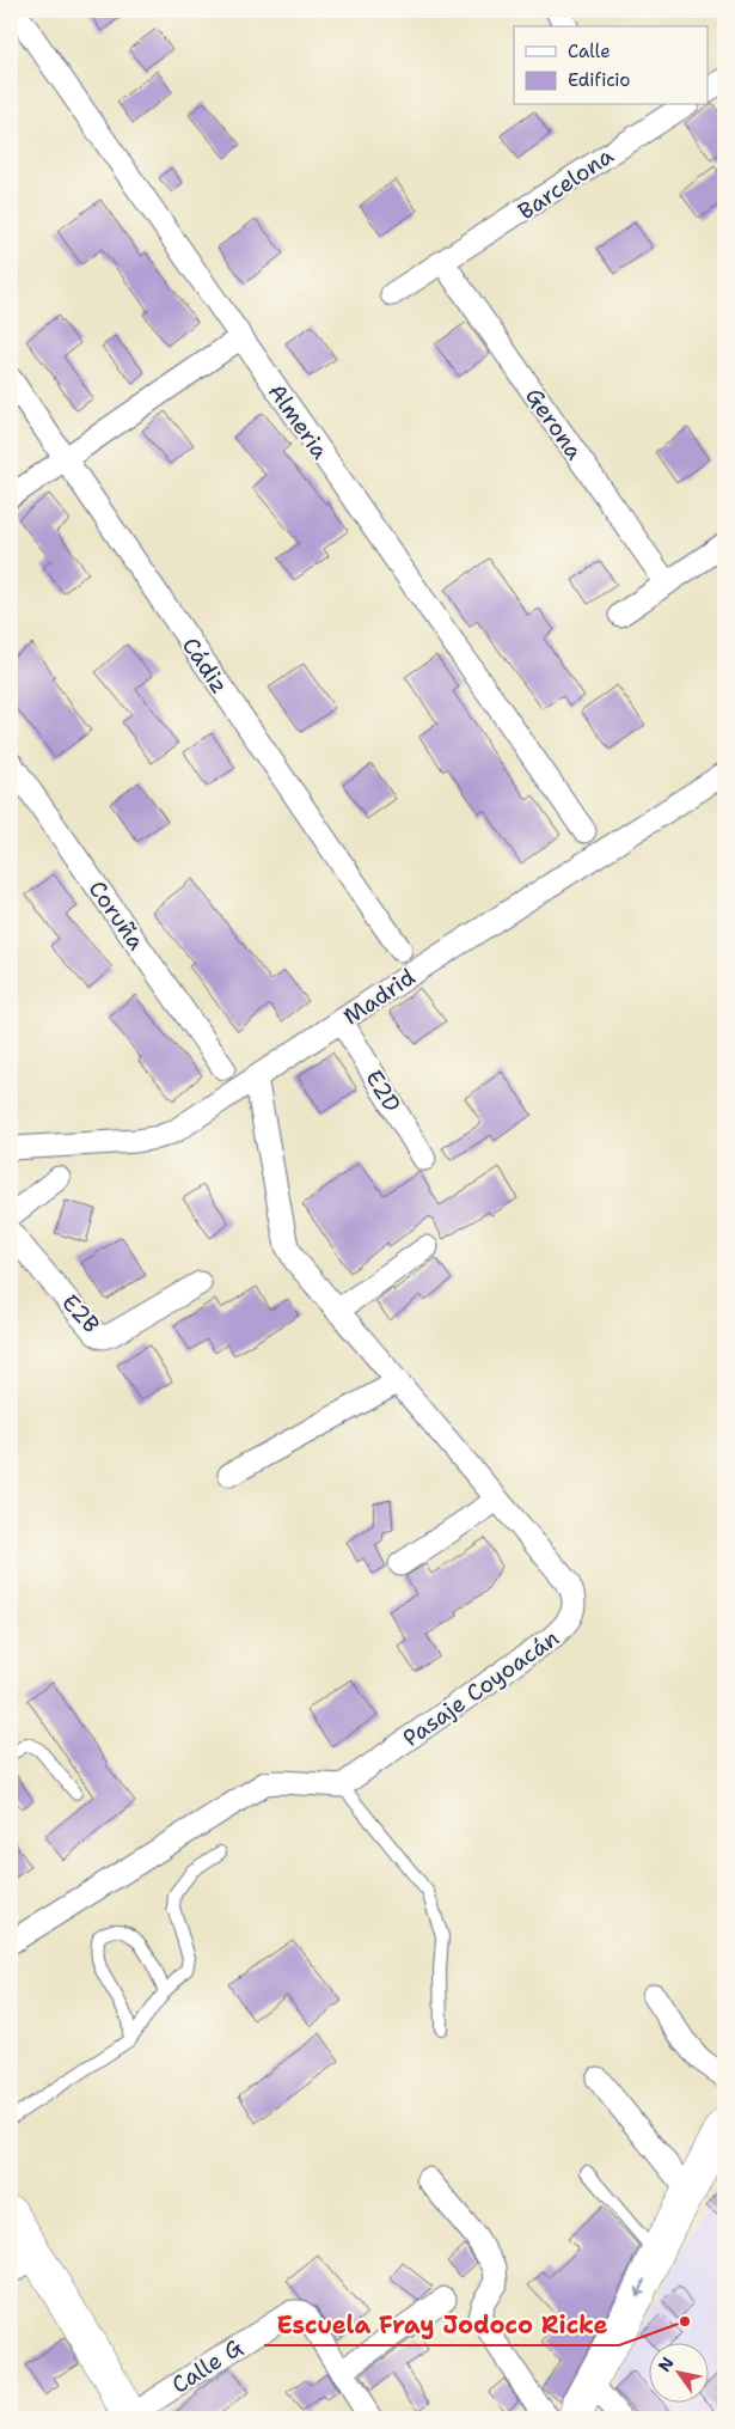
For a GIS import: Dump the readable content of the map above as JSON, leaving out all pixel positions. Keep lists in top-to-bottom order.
{
  "streets": {
    "street": [
      "Barcelona",
      "Almeria",
      "Gerona",
      "Cádiz",
      "Coruña",
      "Madrid",
      "E2D",
      "E2B",
      "Pasaje Coyoacán",
      "Calle G"
    ]
  },
  "crossings": [
    ["Barcelona", "Gerona"],
    ["Madrid", "E2D"],
    ["Madrid", "Pasaje Coyoacán"]
  ],
  "places": ["Escuela Fray Jodoco Ricke"],
  "legend": ["Calle", "Edificio"],
  "north": "top left"
}
